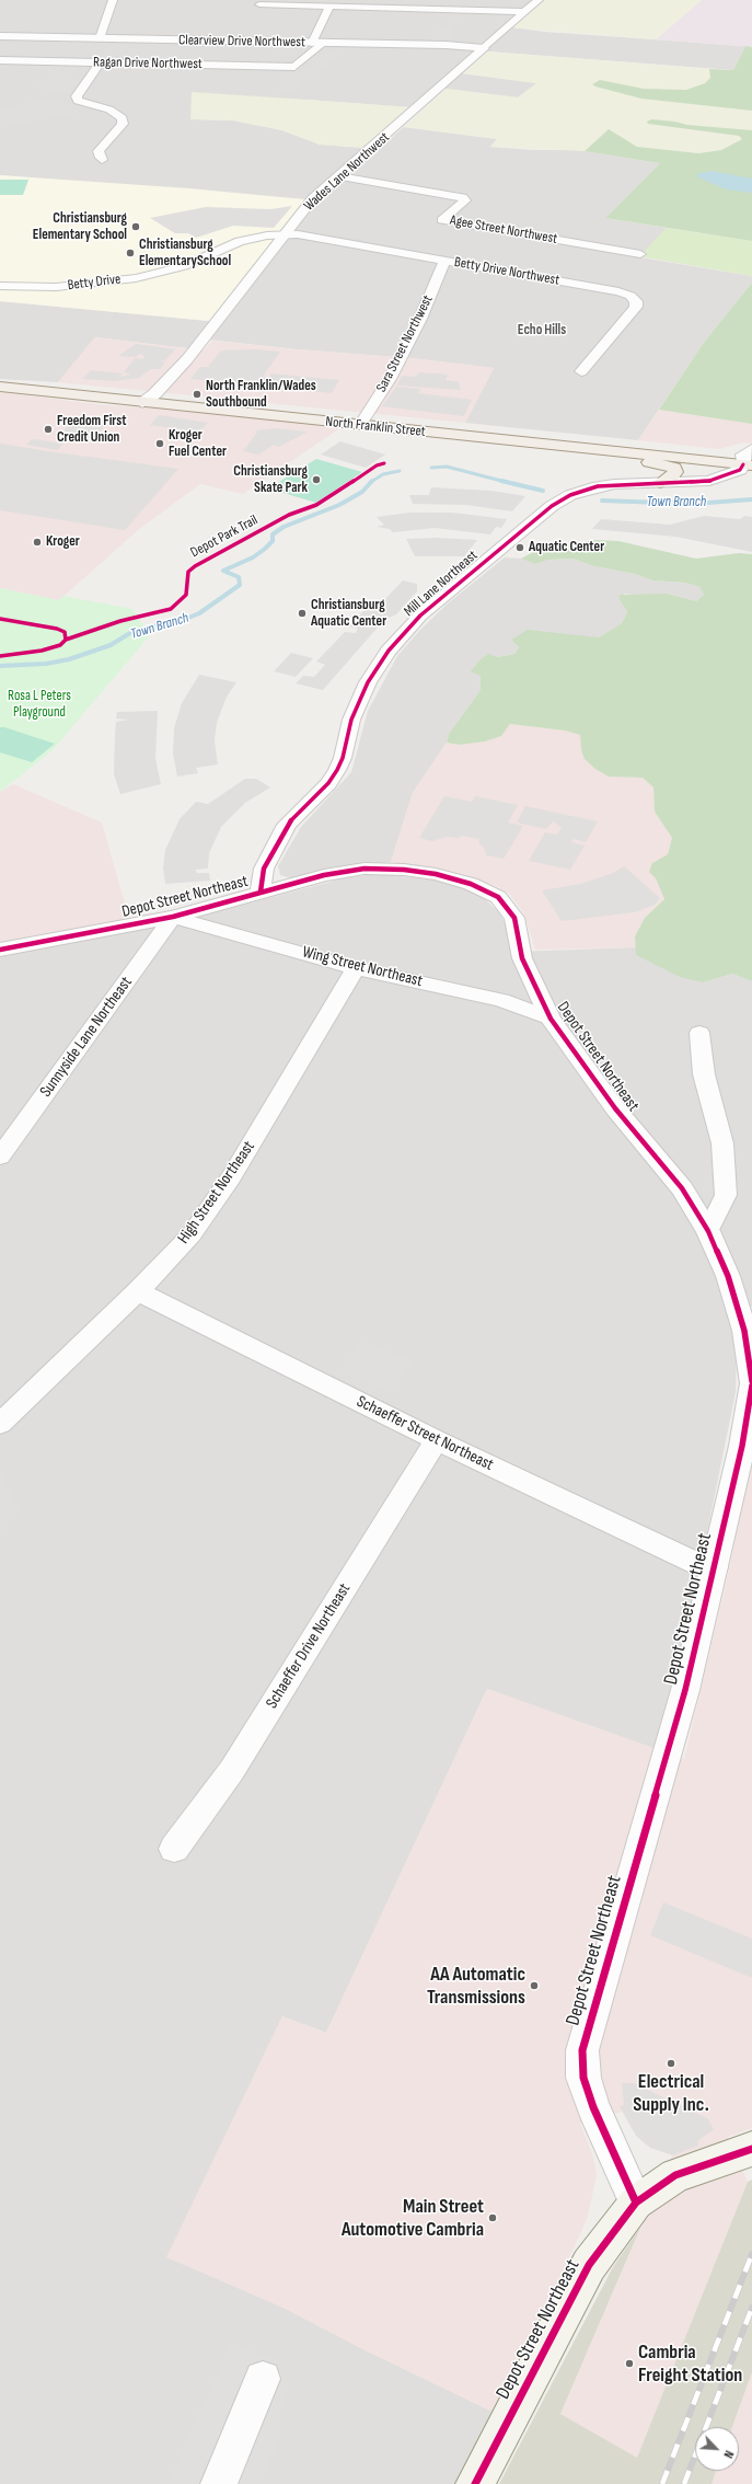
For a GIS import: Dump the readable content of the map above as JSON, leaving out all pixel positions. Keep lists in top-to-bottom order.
{
  "streets": {
    "main road": ["North Franklin Street", "Depot Street Northeast"],
    "street": [
      "Clearview Drive Northwest",
      "Ragan Drive Northwest",
      "Wades Lane Northwest",
      "Agee Street Northwest",
      "Betty Drive Northwest",
      "Betty Drive",
      "Sara Street Northwest",
      "Mill Lane Northeast",
      "Wing Street Northeast",
      "Sunnyside Lane Northeast",
      "High Street Northeast",
      "Schaeffer Street Northeast",
      "Schaeffer Drive Northeast"
    ],
    "cycle path": ["Depot Park Trail"]
  },
  "crossings": [
    ["Clearview Drive Northwest", "Ragan Drive Northwest"],
    ["Clearview Drive Northwest", "Wades Lane Northwest"],
    ["Wades Lane Northwest", "Agee Street Northwest"],
    ["Wades Lane Northwest", "Betty Drive Northwest"],
    ["Wades Lane Northwest", "Betty Drive"],
    ["Wades Lane Northwest", "North Franklin Street"],
    ["Betty Drive Northwest", "Betty Drive"],
    ["Betty Drive Northwest", "Sara Street Northwest"],
    ["Sara Street Northwest", "North Franklin Street"],
    ["North Franklin Street", "Mill Lane Northeast"],
    ["Mill Lane Northeast", "Depot Street Northeast"],
    ["Depot Street Northeast", "Wing Street Northeast"],
    ["Depot Street Northeast", "Sunnyside Lane Northeast"],
    ["Depot Street Northeast", "Schaeffer Street Northeast"],
    ["Wing Street Northeast", "Sunnyside Lane Northeast"],
    ["Wing Street Northeast", "High Street Northeast"],
    ["High Street Northeast", "Schaeffer Street Northeast"],
    ["Schaeffer Street Northeast", "Schaeffer Drive Northeast"]
  ],
  "districts": ["Echo Hills"],
  "water": ["Town Branch"],
  "parks": ["Rosa L Peters Playground"],
  "places": [
    "Christiansburg Elementary School",
    "Christiansburg ElementarySchool",
    "North Franklin/Wades Southbound",
    "Freedom First Credit Union",
    "Kroger Fuel Center",
    "Christiansburg Skate Park",
    "Kroger",
    "Aquatic Center",
    "Christiansburg Aquatic Center",
    "AA Automatic Transmissions",
    "Electrical Supply Inc.",
    "Main Street Automotive Cambria",
    "Cambria Freight Station"
  ],
  "north": "bottom right"
}
